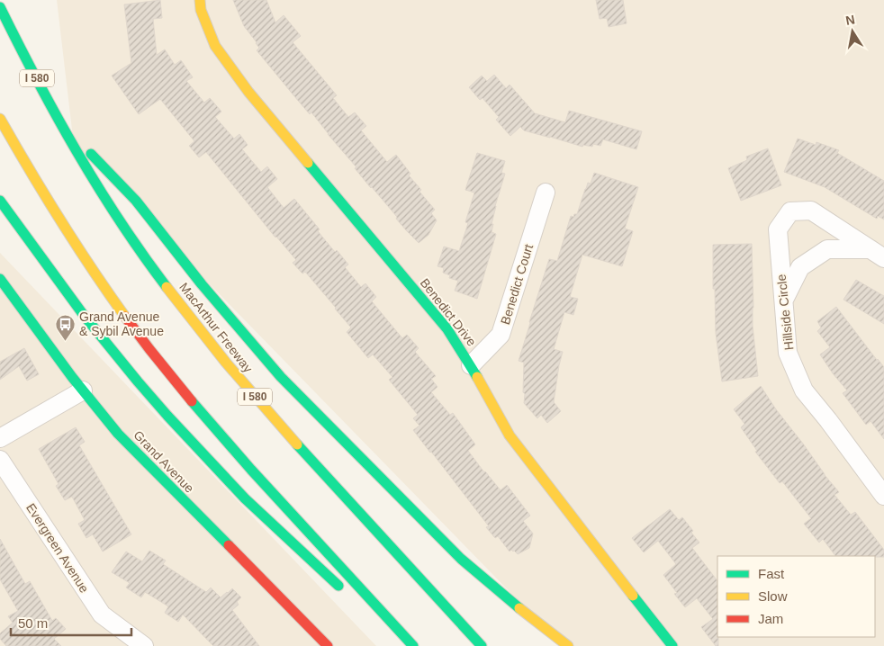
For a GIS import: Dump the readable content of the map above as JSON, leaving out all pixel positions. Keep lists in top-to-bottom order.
{
  "streets": {
    "main road": [
      "I 580",
      "Benedict Drive",
      "MacArthur Freeway",
      "Grand Avenue"
    ],
    "street": ["Benedict Court", "Hillside Circle", "Evergreen Avenue"]
  },
  "crossings": [
    ["Benedict Court", "Benedict Drive"]
  ],
  "places": {
    "bus stop": ["Grand Avenue & Sybil Avenue"]
  },
  "legend": ["Fast", "Slow", "Jam"],
  "scale_bar": "50 m",
  "north": "top"
}
